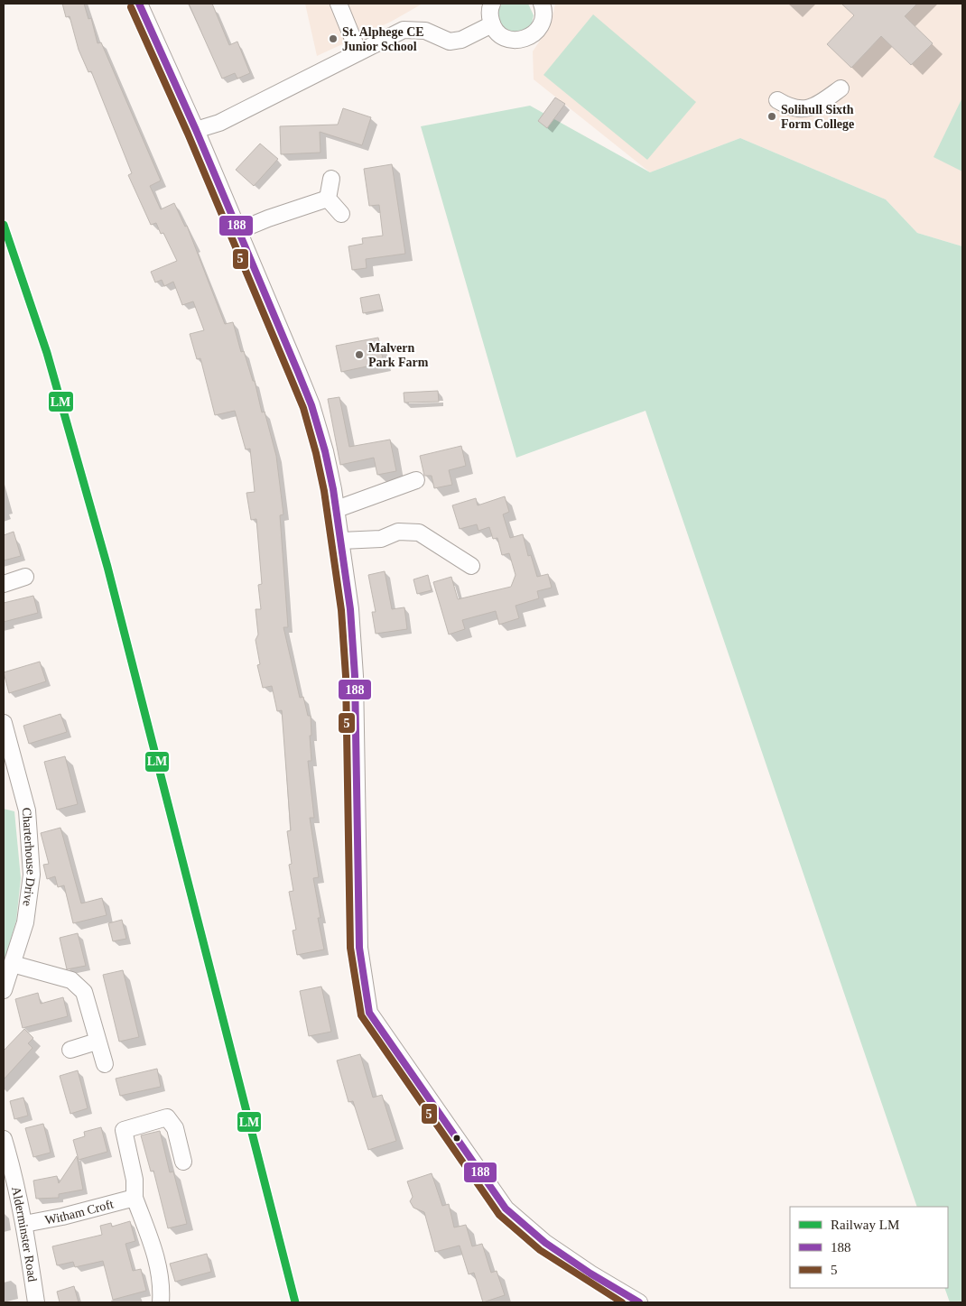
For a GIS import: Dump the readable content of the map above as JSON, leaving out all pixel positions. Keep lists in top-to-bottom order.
{
  "streets": {
    "street": ["Charterhouse Drive", "Witham Croft", "Alderminster Road"]
  },
  "crossings": [
    ["Witham Croft", "Alderminster Road"]
  ],
  "places": ["St. Alphege CE Junior School", "Solihull Sixth Form College", "Malvern Park Farm"],
  "lines": ["transit line 188", "transit line 5", "rail line LM"],
  "legend": ["Railway LM", "188", "5"]
}
